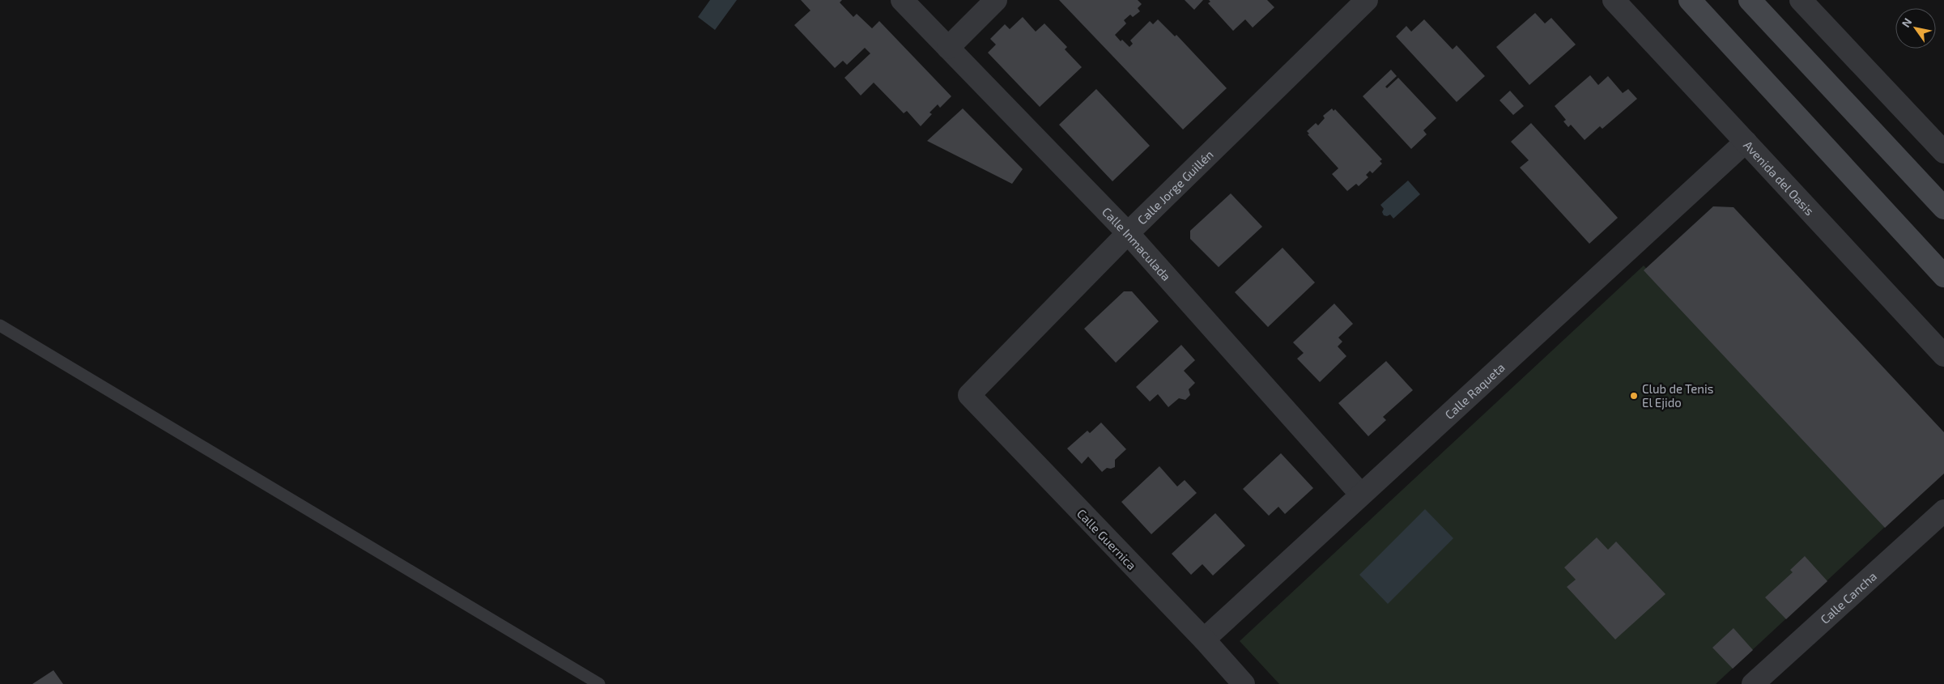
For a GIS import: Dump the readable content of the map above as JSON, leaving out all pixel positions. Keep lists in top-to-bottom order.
{
  "streets": {
    "street": [
      "Avenida del Oasis",
      "Calle Jorge Guillén",
      "Calle Inmaculada",
      "Calle Raqueta",
      "Calle Guernica",
      "Calle Cancha"
    ]
  },
  "crossings": [
    ["Avenida del Oasis", "Calle Raqueta"],
    ["Calle Jorge Guillén", "Calle Inmaculada"],
    ["Calle Jorge Guillén", "Calle Guernica"],
    ["Calle Inmaculada", "Calle Raqueta"],
    ["Calle Raqueta", "Calle Guernica"]
  ],
  "places": ["Club de Tenis El Ejido"],
  "north": "top left"
}
